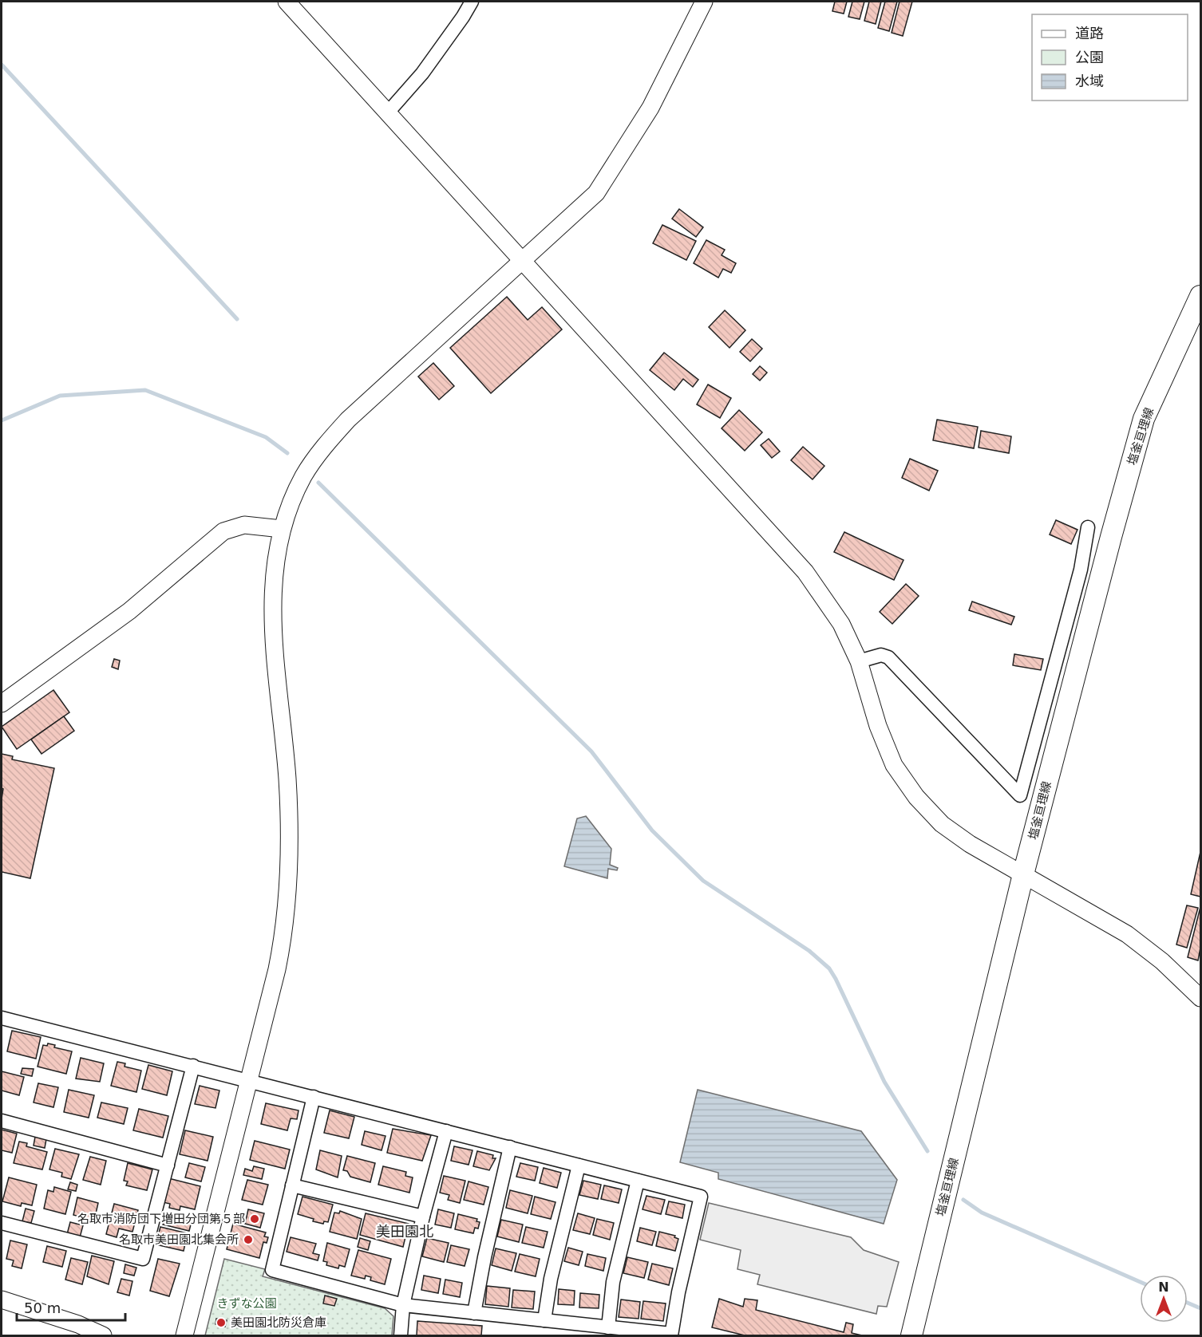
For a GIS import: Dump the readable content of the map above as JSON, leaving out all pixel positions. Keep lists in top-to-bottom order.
{
  "streets": {
    "main road": ["塩釜亘理線"]
  },
  "districts": ["美田園北"],
  "parks": ["きずな公園"],
  "places": ["名取市消防団下増田分団第５部", "名取市美田園北集会所", "美田園北防災倉庫"],
  "legend": ["道路", "公園", "水域"],
  "scale_bar": "50 m",
  "north": "top"
}
